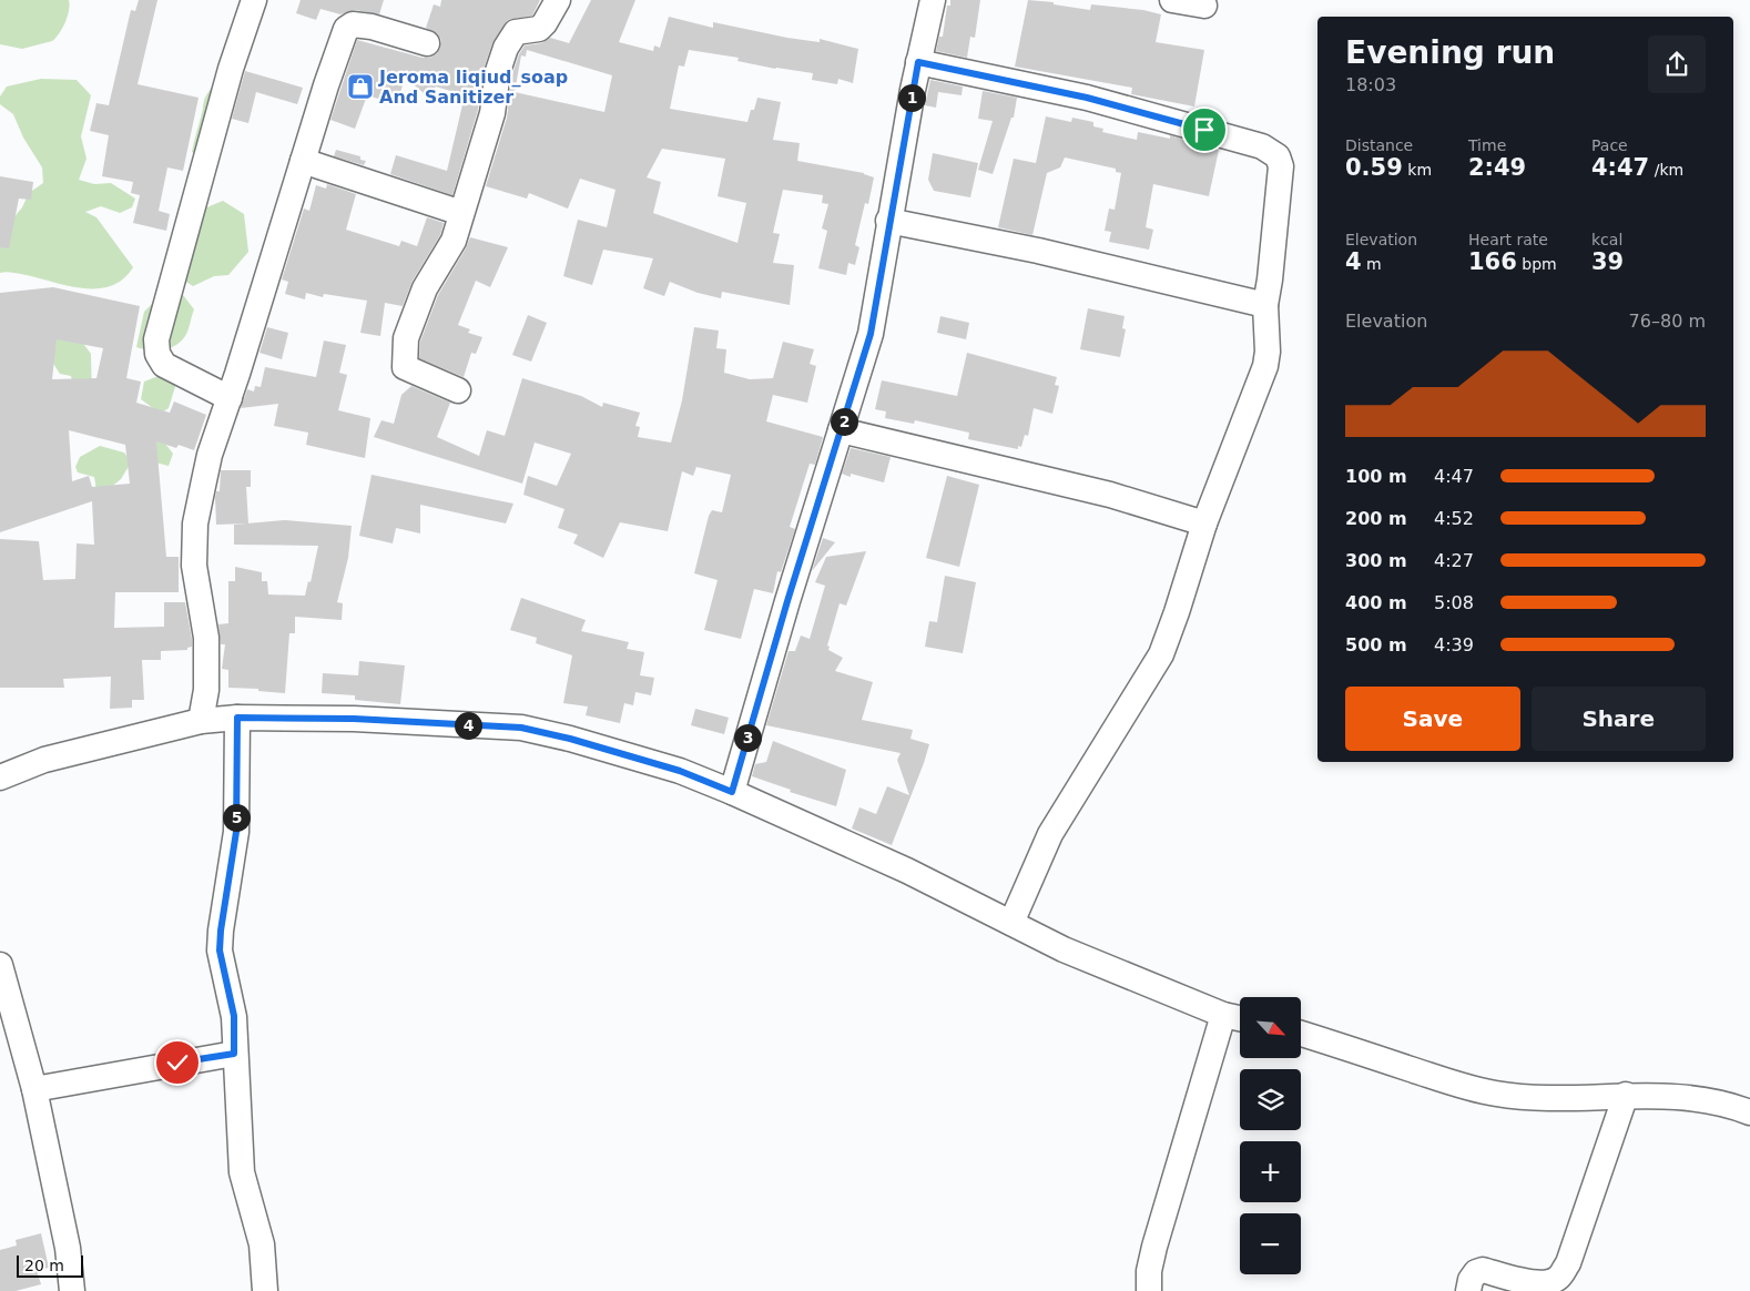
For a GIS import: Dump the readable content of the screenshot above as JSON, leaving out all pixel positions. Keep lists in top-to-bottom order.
{
  "places": {
    "shop": ["Jeroma liqiud_soap And Sanitizer"]
  },
  "scale_bar": "20 m",
  "north": "bottom right",
  "page": {
    "heading": ["Evening run", "18:03"],
    "pins": [
      "1",
      "2",
      "4",
      "3",
      "5"
    ],
    "stats": [
      ["Distance", "0.59 km"],
      ["Time", "2:49"],
      ["Pace", "4:47 /km"],
      ["Elevation", "4 m"],
      ["Heart rate", "166 bpm"],
      ["kcal", "39"]
    ],
    "chart": ["Elevation", "76–80 m"],
    "list": [
      {
        "name": "100 m",
        "note": "4:47"
      },
      {
        "name": "200 m",
        "note": "4:52"
      },
      {
        "name": "300 m",
        "note": "4:27"
      },
      {
        "name": "400 m",
        "note": "5:08"
      },
      {
        "name": "500 m",
        "note": "4:39"
      }
    ],
    "buttons": ["Save", "Share"],
    "map_buttons": ["+", "−"],
    "scale": "20 m"
  }
}
